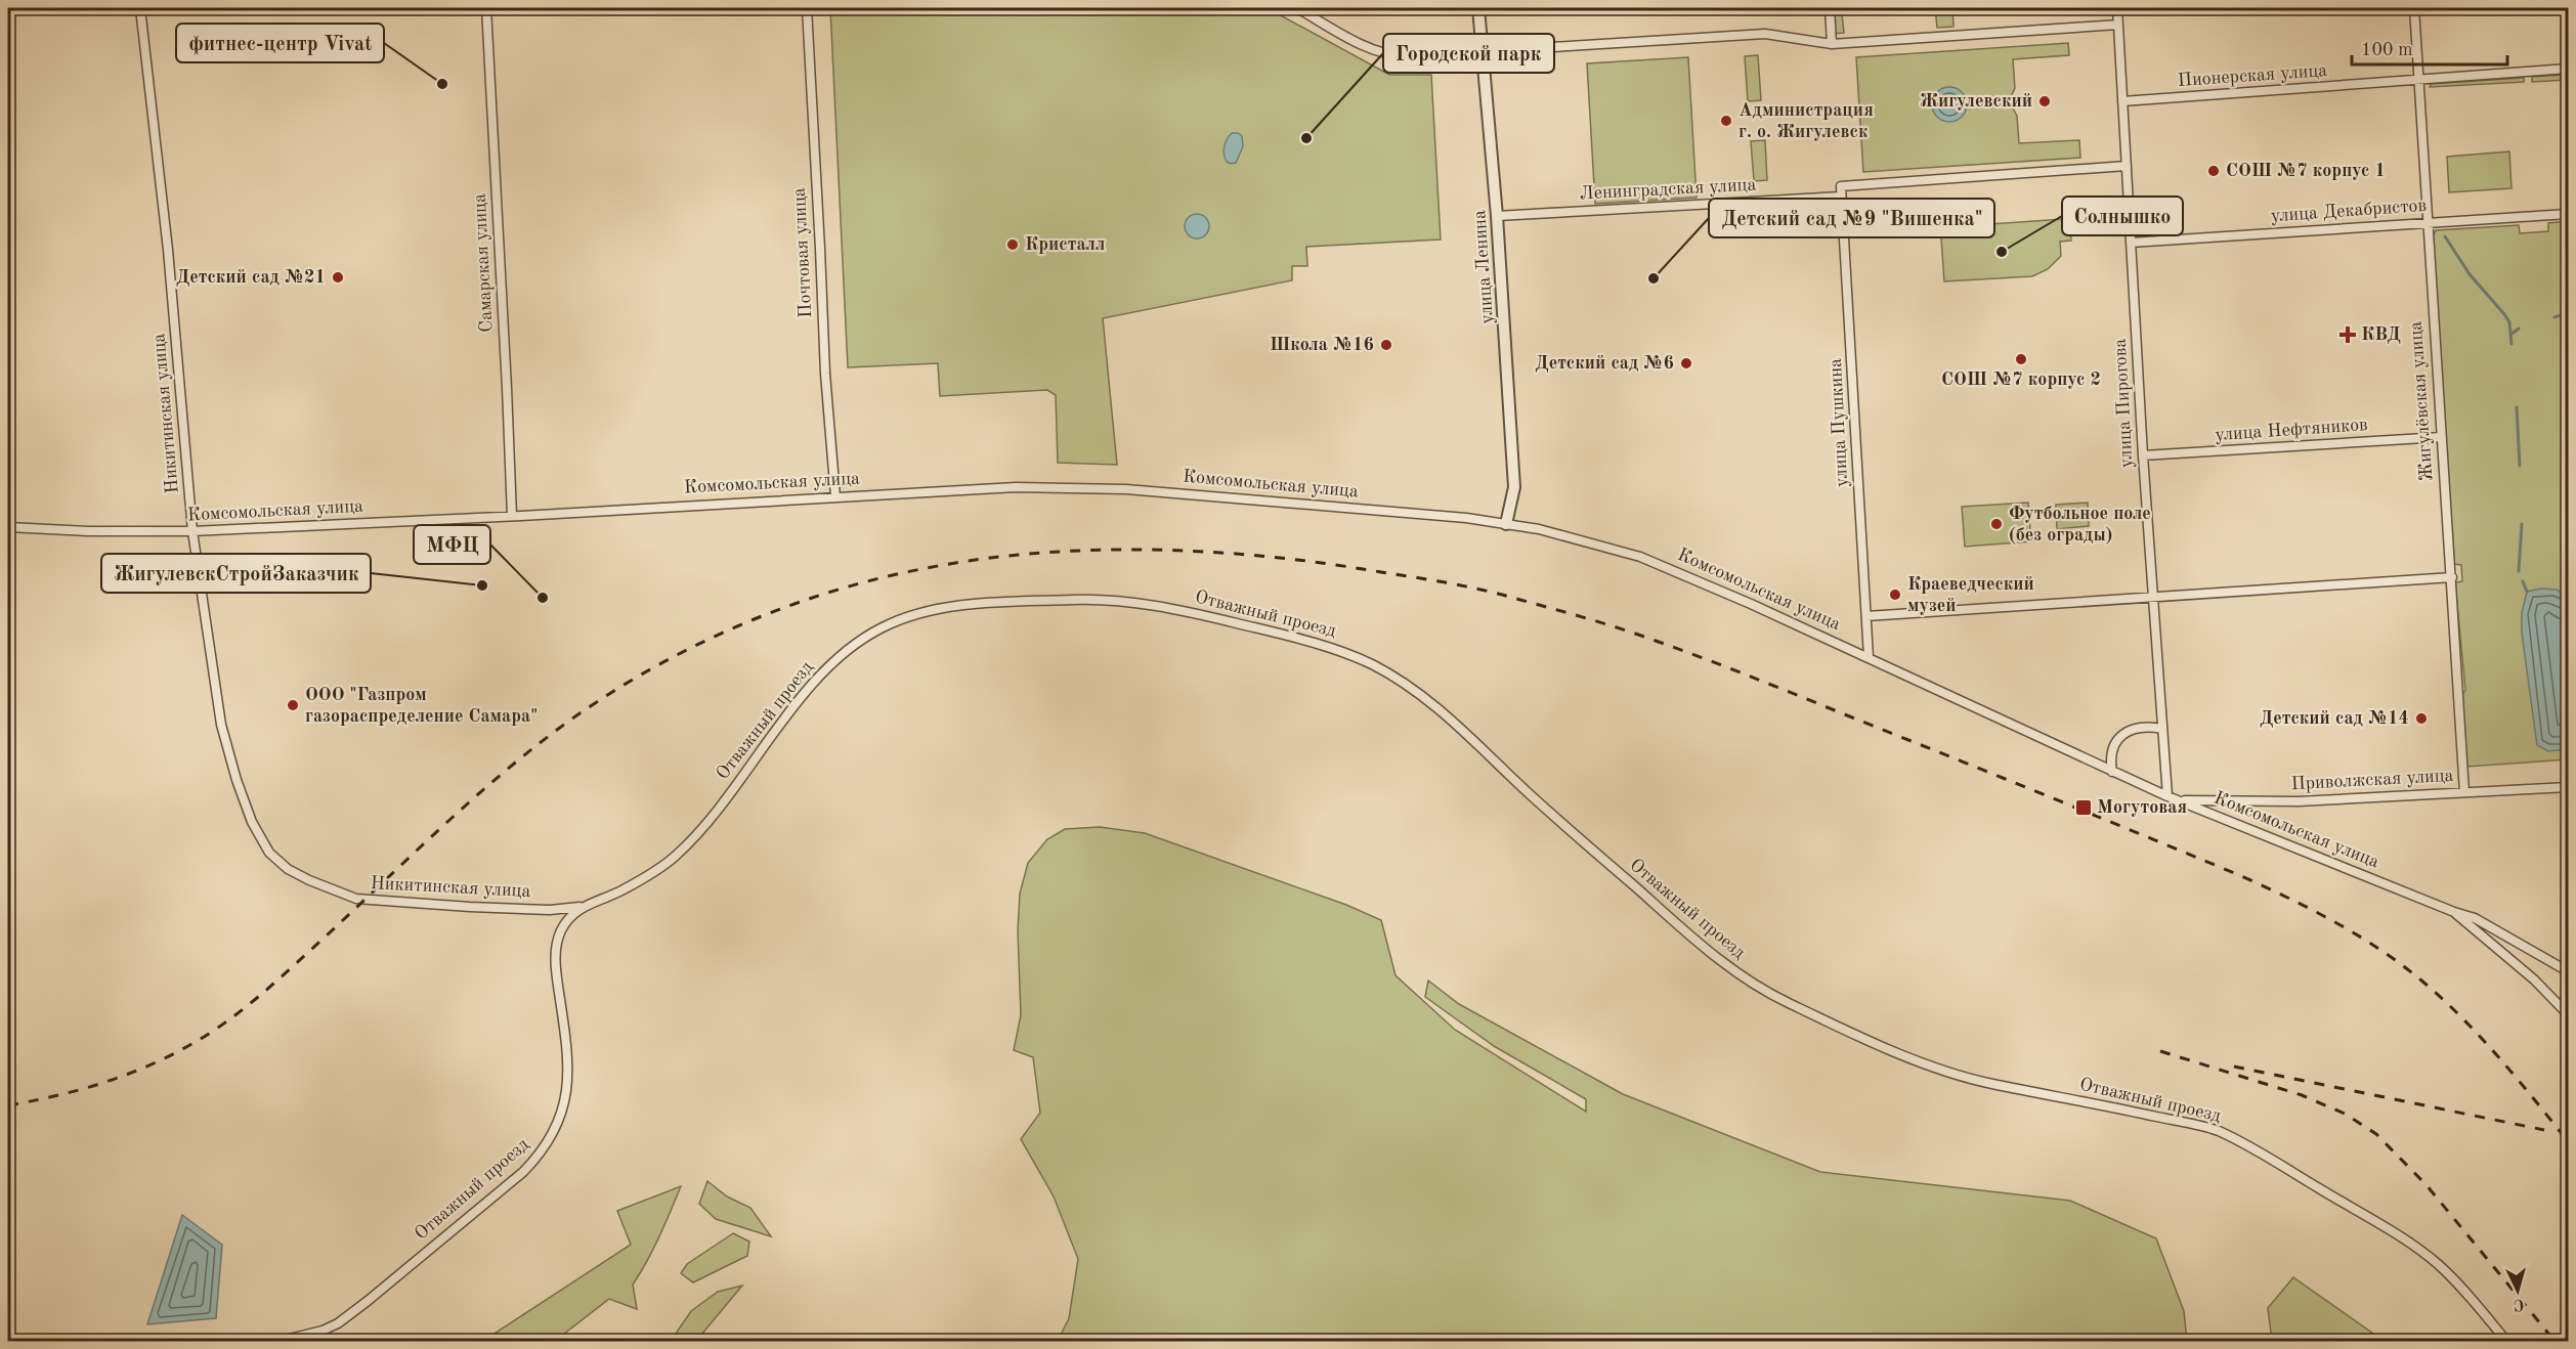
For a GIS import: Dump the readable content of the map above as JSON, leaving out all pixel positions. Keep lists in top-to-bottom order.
{
  "streets": {
    "street": [
      "Пионерская улица",
      "Ленинградская улица",
      "улица Декабристов",
      "Почтовая улица",
      "Самарская улица",
      "улица Ленина",
      "Жигулёвская улица",
      "улица Пирогова",
      "Никитинская улица",
      "улица Пушкина",
      "улица Нефтяников",
      "Комсомольская улица",
      "Отважный проезд",
      "Приволжская улица"
    ]
  },
  "crossings": [
    ["Пионерская улица", "Жигулёвская улица"],
    ["Пионерская улица", "улица Пирогова"],
    ["Ленинградская улица", "улица Ленина"],
    ["Ленинградская улица", "улица Пушкина"],
    ["улица Декабристов", "Жигулёвская улица"],
    ["улица Декабристов", "улица Пирогова"],
    ["Почтовая улица", "Комсомольская улица"],
    ["Самарская улица", "Комсомольская улица"],
    ["улица Ленина", "Комсомольская улица"],
    ["Жигулёвская улица", "улица Нефтяников"],
    ["Жигулёвская улица", "Комсомольская улица"],
    ["Жигулёвская улица", "Приволжская улица"],
    ["улица Пирогова", "улица Пушкина"],
    ["улица Пирогова", "улица Нефтяников"],
    ["улица Пирогова", "Комсомольская улица"],
    ["Никитинская улица", "Комсомольская улица"],
    ["Никитинская улица", "Отважный проезд"],
    ["улица Пушкина", "Комсомольская улица"],
    ["Комсомольская улица", "Приволжская улица"]
  ],
  "places": {
    "other": [
      "фитнес-центр Vivat",
      "Жигулевский",
      "Администрация г. о. Жигулевск",
      "Городской парк",
      "СОШ №7 корпус 1",
      "Кристалл",
      "Солнышко",
      "Детский сад №21",
      "Детский сад №9 \"Вишенка\"",
      "Школа №16",
      "СОШ №7 корпус 2",
      "Детский сад №6",
      "Футбольное поле (без ограды)",
      "ЖигулевскСтройЗаказчик",
      "Краеведческий музей",
      "МФЦ",
      "ООО \"Газпром газораспределение Самара\"",
      "Детский сад №14"
    ],
    "health": ["КВД"],
    "transit": ["Могутовая"]
  },
  "scale_bar": "100 m",
  "north": "bottom"
}
